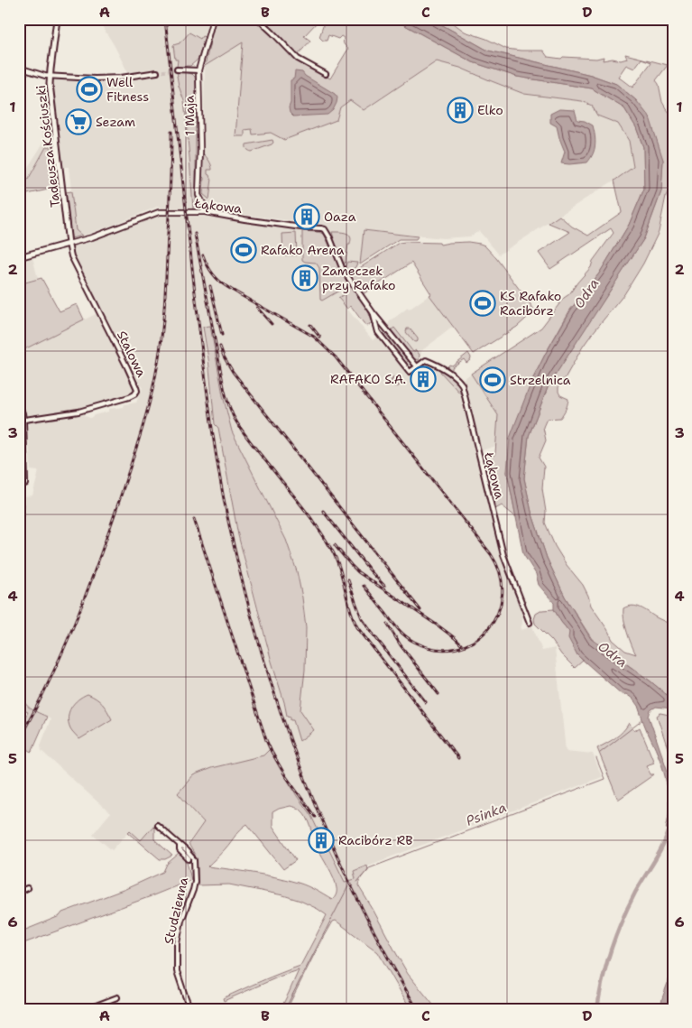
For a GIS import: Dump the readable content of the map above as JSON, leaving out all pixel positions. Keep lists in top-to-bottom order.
{
  "streets": {
    "main road": ["Tadeusza Kościuszki", "Łąkowa"],
    "street": ["1 Maja", "Stalowa", "Studzienna"]
  },
  "crossings": [
    ["1 Maja", "Łąkowa"],
    ["Tadeusza Kościuszki", "Łąkowa"],
    ["Tadeusza Kościuszki", "Stalowa"],
    ["Łąkowa", "Stalowa"]
  ],
  "water": ["Odra", "Psinka"],
  "places": {
    "sports": [
      "Well Fitness",
      "Rafako Arena",
      "KS Rafako Racibórz",
      "Strzelnica"
    ],
    "building": [
      "Elko",
      "Oaza",
      "Zameczek przy Rafako",
      "RAFAKO S.A.",
      "Racibórz RB"
    ],
    "supermarket": ["Sezam"]
  },
  "grid": {
    "columns": [
      "A",
      "B",
      "C",
      "D"
    ],
    "rows": [
      "1",
      "2",
      "3",
      "4",
      "5",
      "6"
    ]
  }
}
